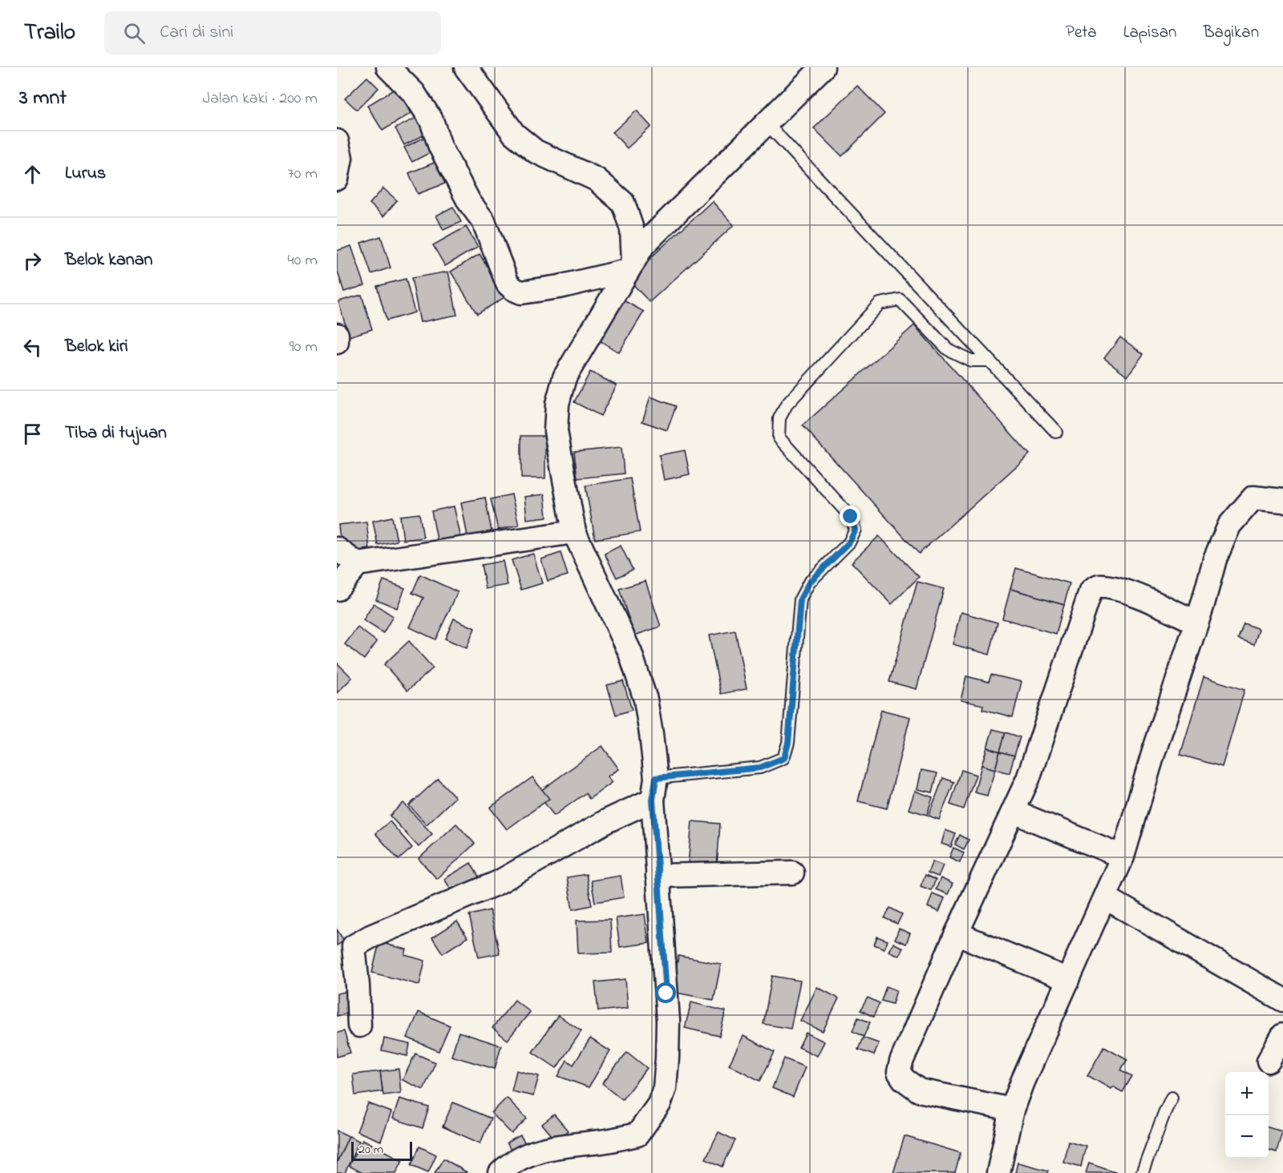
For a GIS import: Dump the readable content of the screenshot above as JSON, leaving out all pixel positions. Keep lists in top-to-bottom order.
{
  "scale_bar": "20 m",
  "page": {
    "header": "Trailo",
    "search": "Cari di sini",
    "nav": ["Peta", "Lapisan", "Bagikan"],
    "heading": ["3 mnt", "Jalan kaki · 200 m"],
    "list": [
      ["Lurus", "70 m"],
      ["Belok kanan", "40 m"],
      ["Belok kiri", "90 m"],
      "Tiba di tujuan"
    ],
    "map_buttons": ["+", "−"],
    "scale": "20 m"
  }
}
